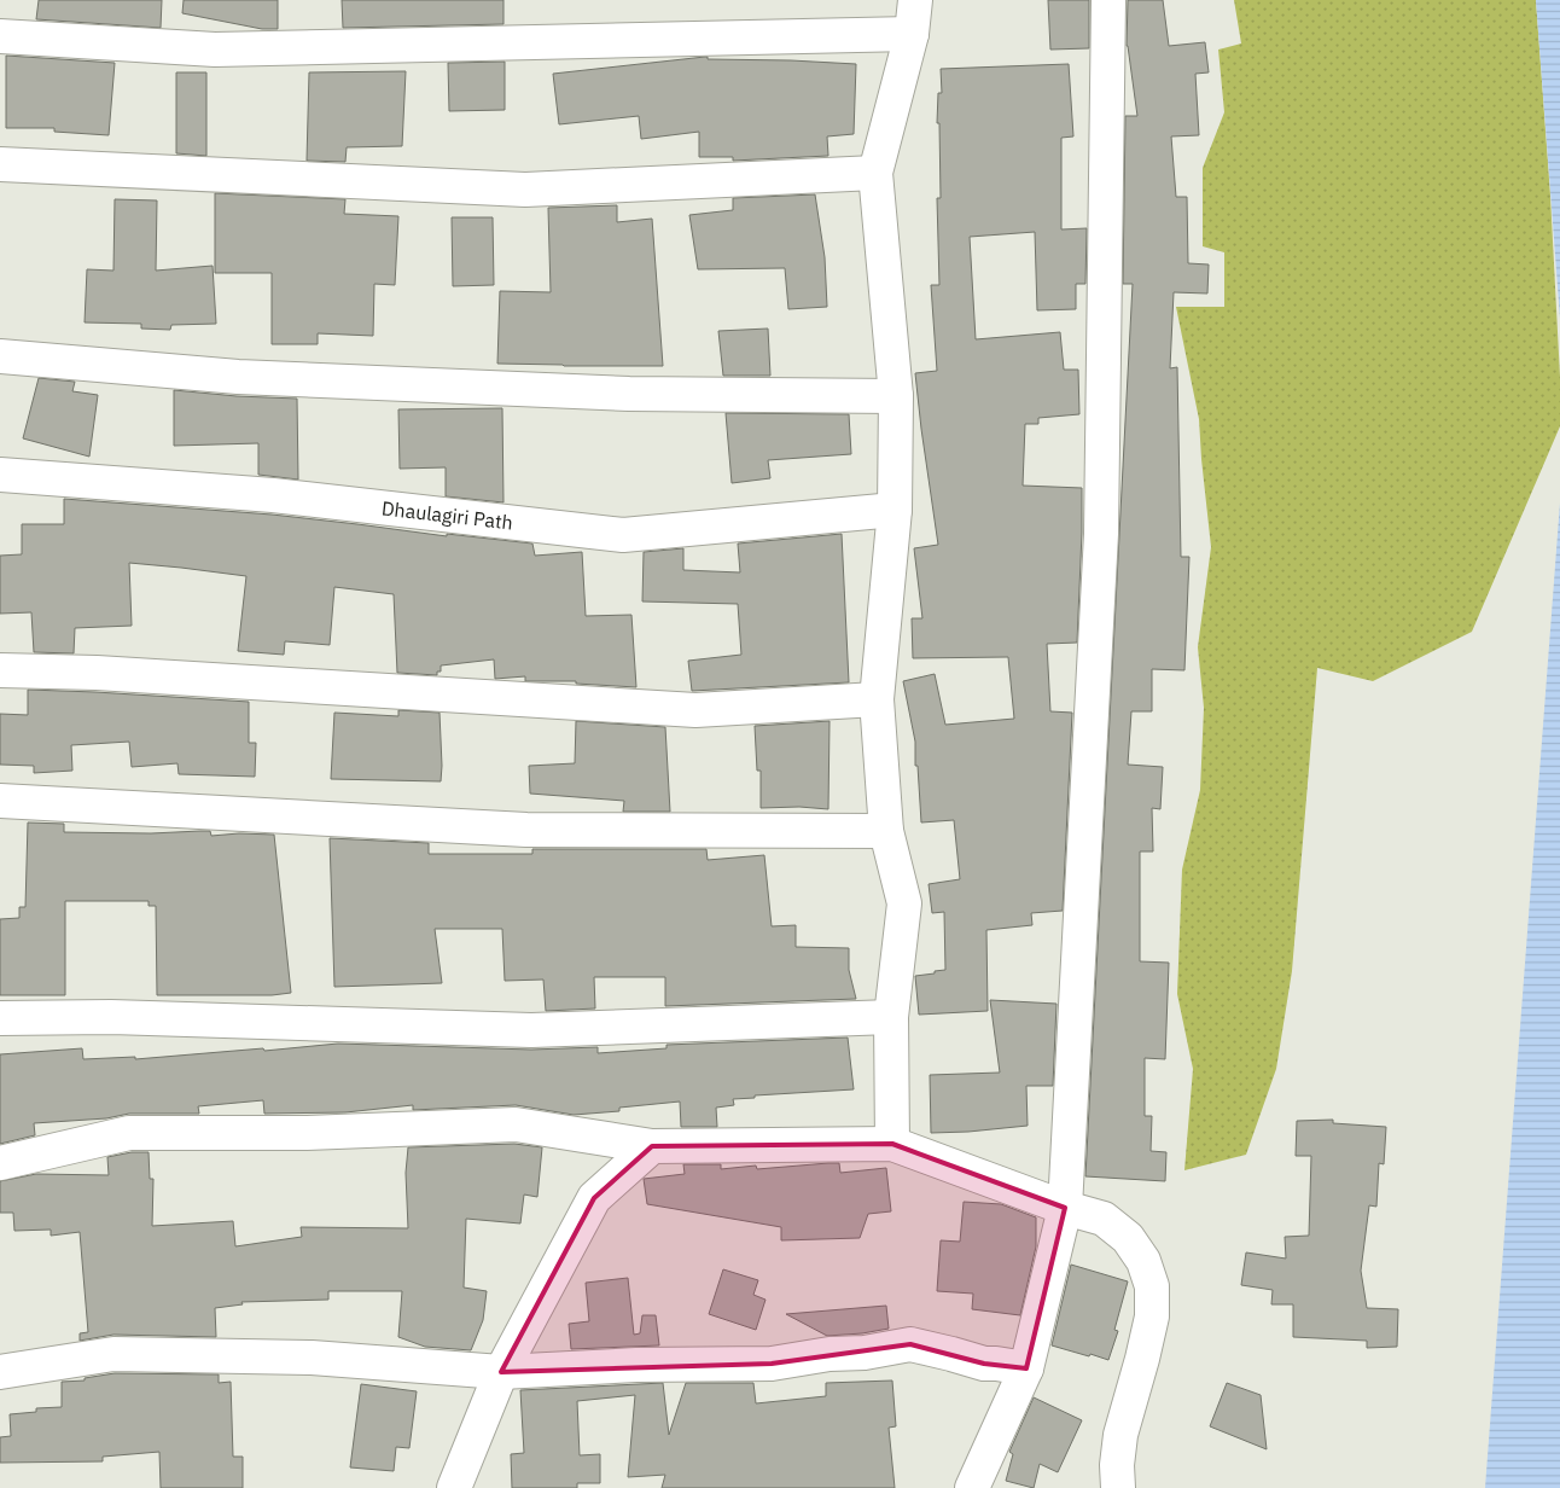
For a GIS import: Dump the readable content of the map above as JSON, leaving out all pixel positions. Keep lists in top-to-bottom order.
{
  "streets": {
    "street": ["Dhaulagiri Path"]
  }
}
